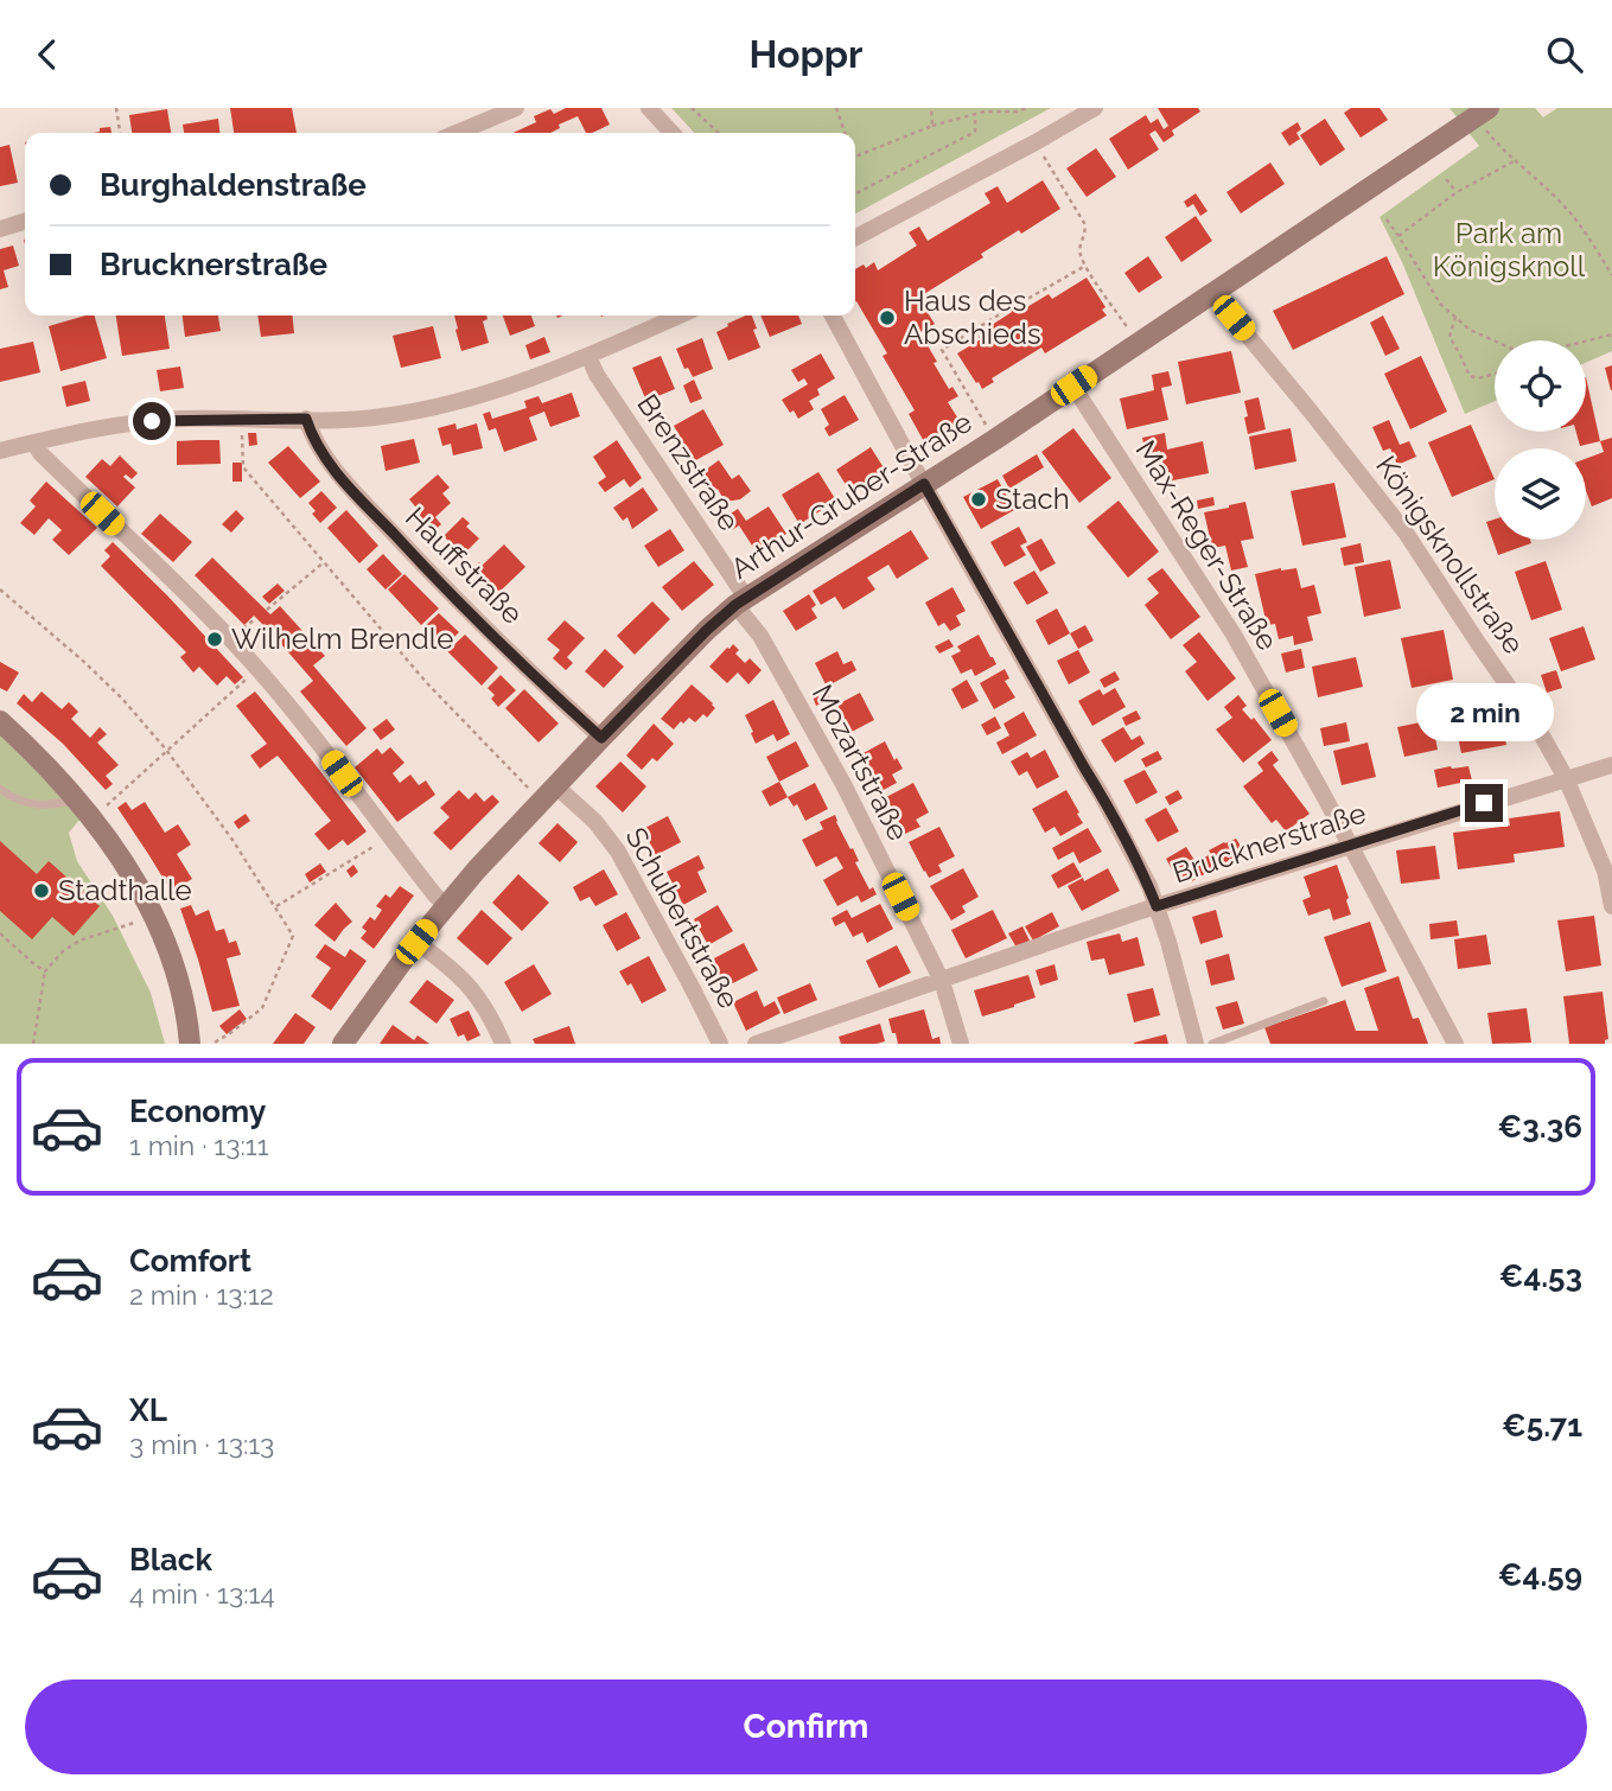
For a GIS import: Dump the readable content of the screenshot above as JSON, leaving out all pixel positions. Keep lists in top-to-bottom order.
{
  "streets": {
    "street": [
      "Brenzstraße",
      "Arthur-Gruber-Straße",
      "Max-Reger-Straße",
      "Königsknollstraße",
      "Hauffstraße",
      "Mozartstraße",
      "Brucknerstraße",
      "Schubertstraße"
    ]
  },
  "crossings": [
    ["Brenzstraße", "Arthur-Gruber-Straße"],
    ["Brenzstraße", "Mozartstraße"],
    ["Arthur-Gruber-Straße", "Max-Reger-Straße"],
    ["Arthur-Gruber-Straße", "Königsknollstraße"],
    ["Arthur-Gruber-Straße", "Hauffstraße"],
    ["Arthur-Gruber-Straße", "Mozartstraße"],
    ["Arthur-Gruber-Straße", "Schubertstraße"],
    ["Max-Reger-Straße", "Brucknerstraße"],
    ["Königsknollstraße", "Brucknerstraße"],
    ["Mozartstraße", "Brucknerstraße"]
  ],
  "parks": ["Park am Königsknoll"],
  "places": [
    "Haus des Abschieds",
    "Stach",
    "Wilhelm Brendle",
    "Stadthalle"
  ],
  "page": {
    "header": "Hoppr",
    "banner": ["Burghaldenstraße", "Brucknerstraße"],
    "bubble": "2 min",
    "list": [
      {
        "name": "Economy",
        "note": "1 min · 13:11",
        "value": "€3.36"
      },
      {
        "name": "Comfort",
        "note": "2 min · 13:12",
        "value": "€4.53"
      },
      {
        "name": "XL",
        "note": "3 min · 13:13",
        "value": "€5.71"
      },
      {
        "name": "Black",
        "note": "4 min · 13:14",
        "value": "€4.59"
      }
    ],
    "buttons": "Confirm"
  }
}
